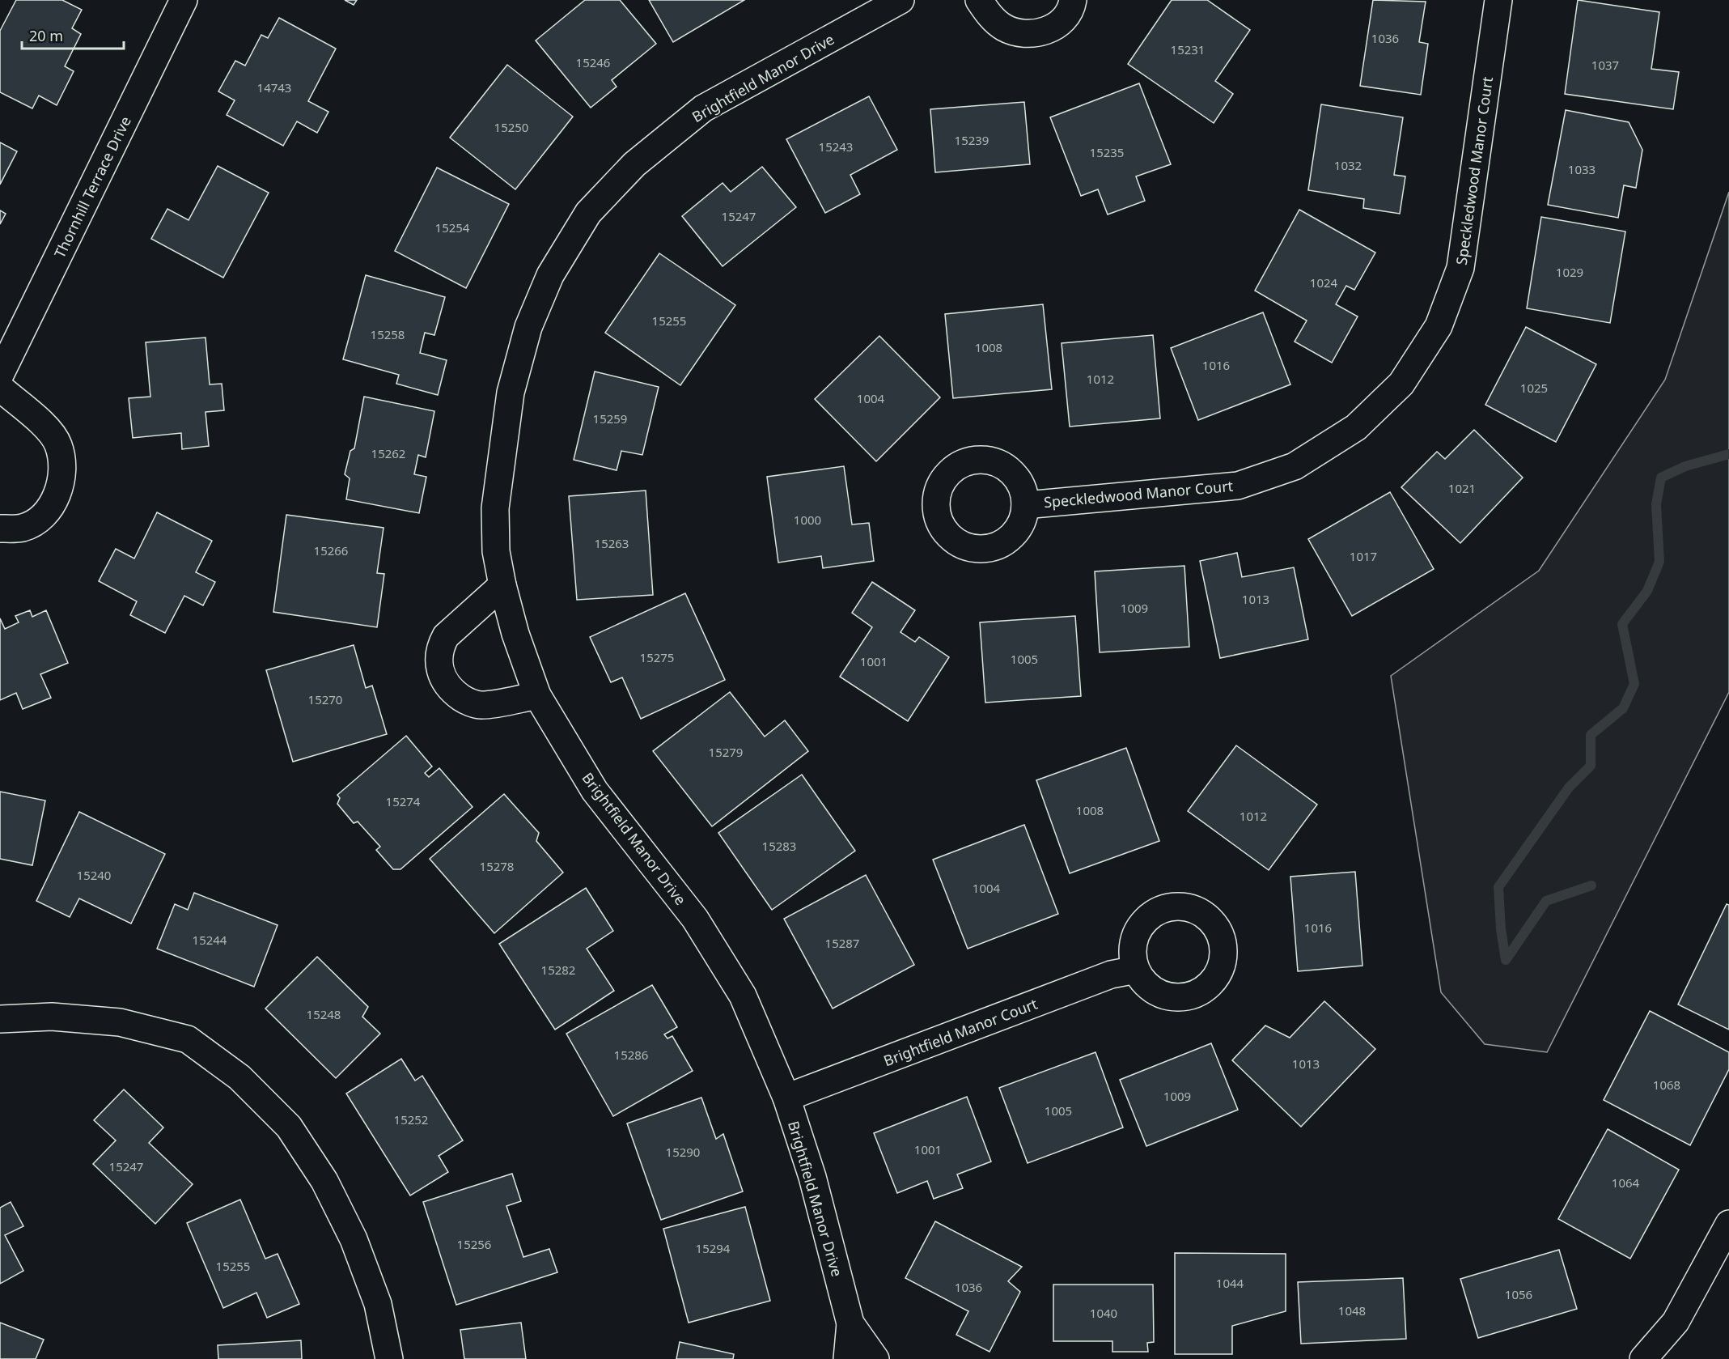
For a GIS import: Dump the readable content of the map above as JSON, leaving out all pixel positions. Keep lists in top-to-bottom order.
{
  "streets": {
    "street": [
      "Brightfield Manor Drive",
      "Speckledwood Manor Court",
      "Thornhill Terrace Drive",
      "Brightfield Manor Court"
    ]
  },
  "crossings": [
    ["Brightfield Manor Drive", "Brightfield Manor Court"]
  ],
  "house_numbers": [
    "1036",
    "15231",
    "15246",
    "1037",
    "14743",
    "15250",
    "15239",
    "15243",
    "15235",
    "1032",
    "1033",
    "15247",
    "15254",
    "1029",
    "1024",
    "15255",
    "15258",
    "1008",
    "1016",
    "1012",
    "1025",
    "1004",
    "15259",
    "15262",
    "1021",
    "1000",
    "15263",
    "15266",
    "1017",
    "1013",
    "1009",
    "15275",
    "1005",
    "1001",
    "15270",
    "15279",
    "15274",
    "1008",
    "1012",
    "15283",
    "15278",
    "15240",
    "1004",
    "1016",
    "15244",
    "15287",
    "15282",
    "15248",
    "15286",
    "1013",
    "1068",
    "1009",
    "1005",
    "15252",
    "1001",
    "15290",
    "15247",
    "1064",
    "15256",
    "15294",
    "15255",
    "1044",
    "1036",
    "1056",
    "1048",
    "1040"
  ],
  "scale_bar": "20 m"
}
